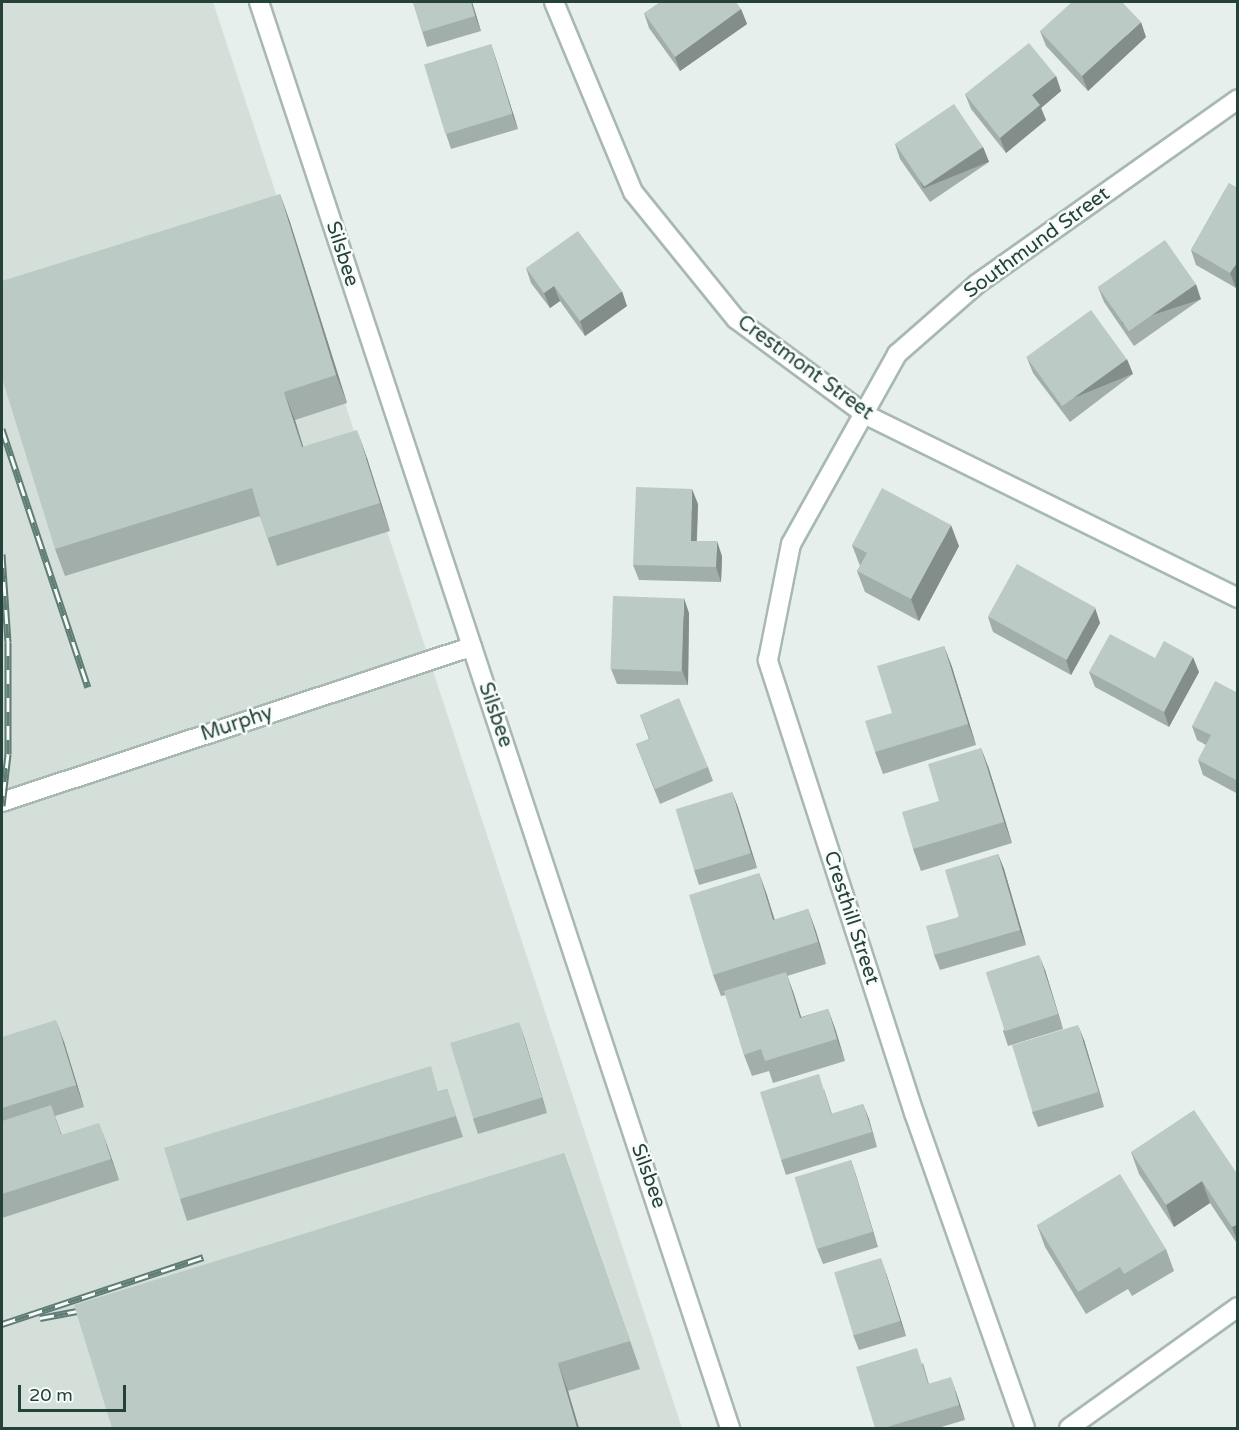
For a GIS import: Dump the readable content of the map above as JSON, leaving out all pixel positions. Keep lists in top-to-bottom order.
{
  "streets": {
    "street": [
      "Southmund Street",
      "Silsbee",
      "Crestmont Street",
      "Murphy",
      "Cresthill Street"
    ]
  },
  "crossings": [
    ["Southmund Street", "Crestmont Street"],
    ["Southmund Street", "Cresthill Street"],
    ["Silsbee", "Murphy"],
    ["Crestmont Street", "Cresthill Street"]
  ],
  "scale_bar": "20 m"
}
